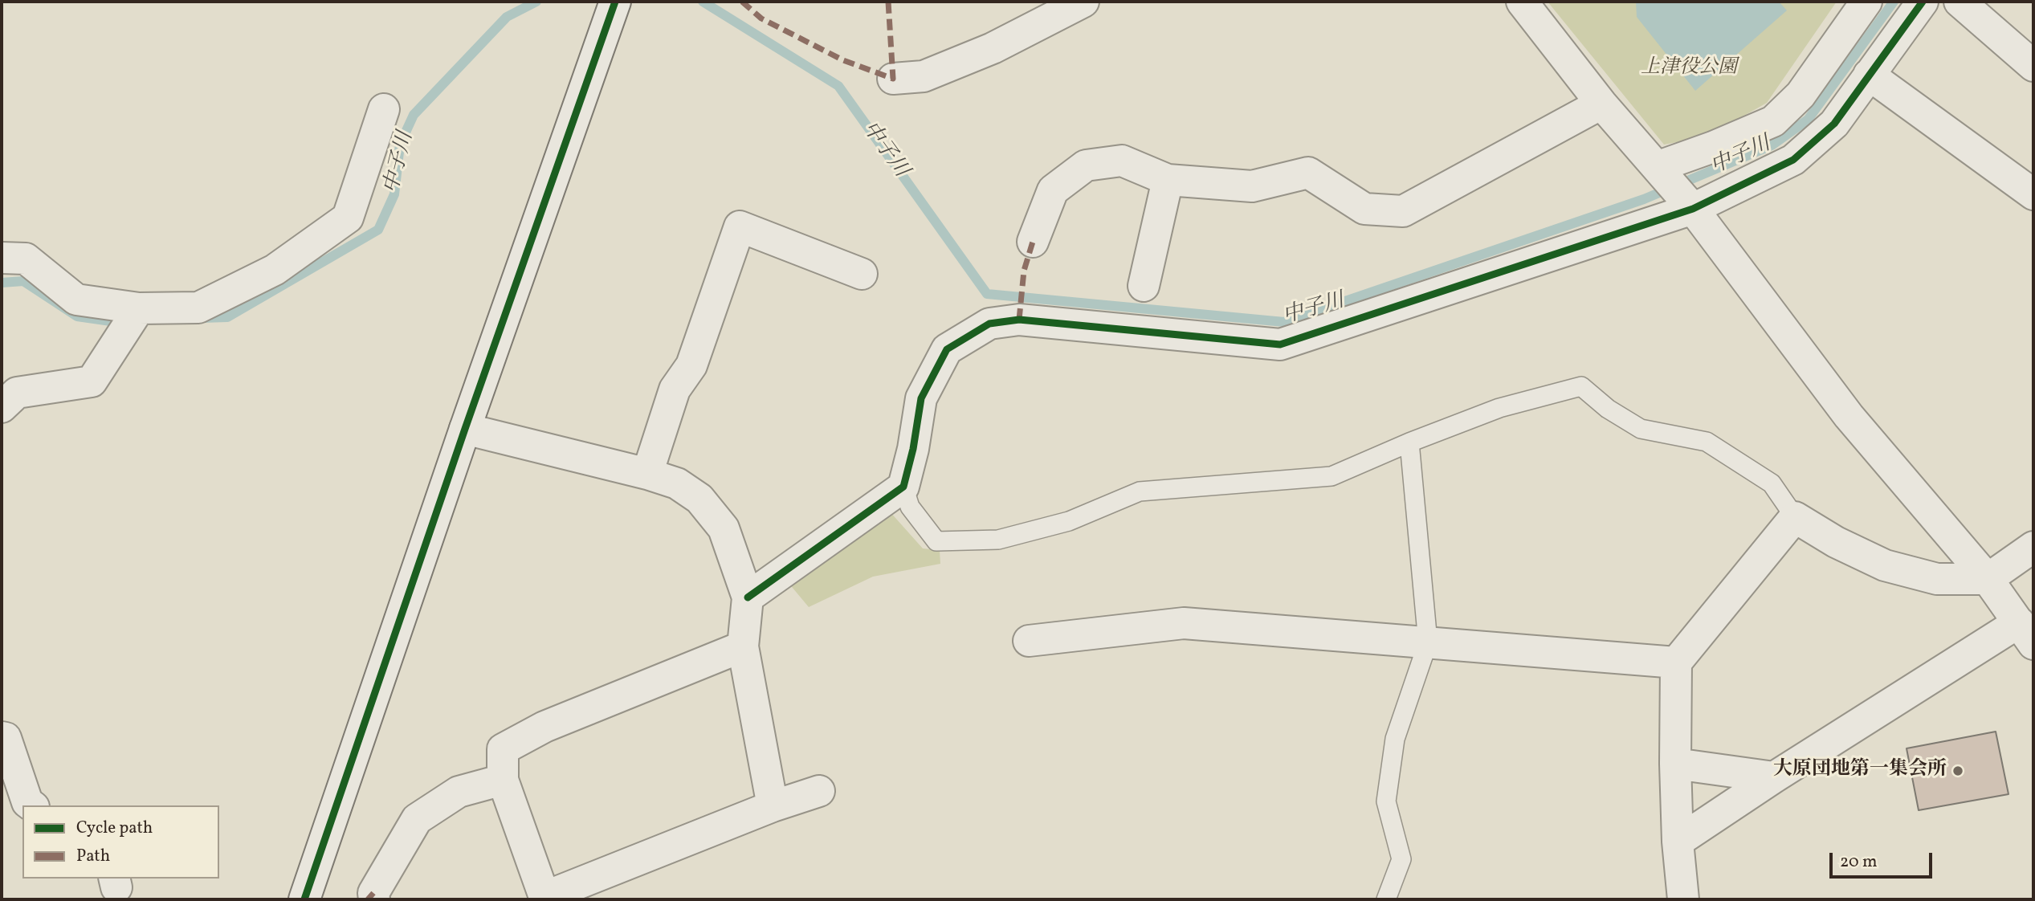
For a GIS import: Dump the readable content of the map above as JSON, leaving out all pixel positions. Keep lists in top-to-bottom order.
{
  "water": ["中子川"],
  "parks": ["上津役公園"],
  "places": ["大原団地第一集会所"],
  "legend": ["Cycle path", "Path"],
  "scale_bar": "20 m"
}
